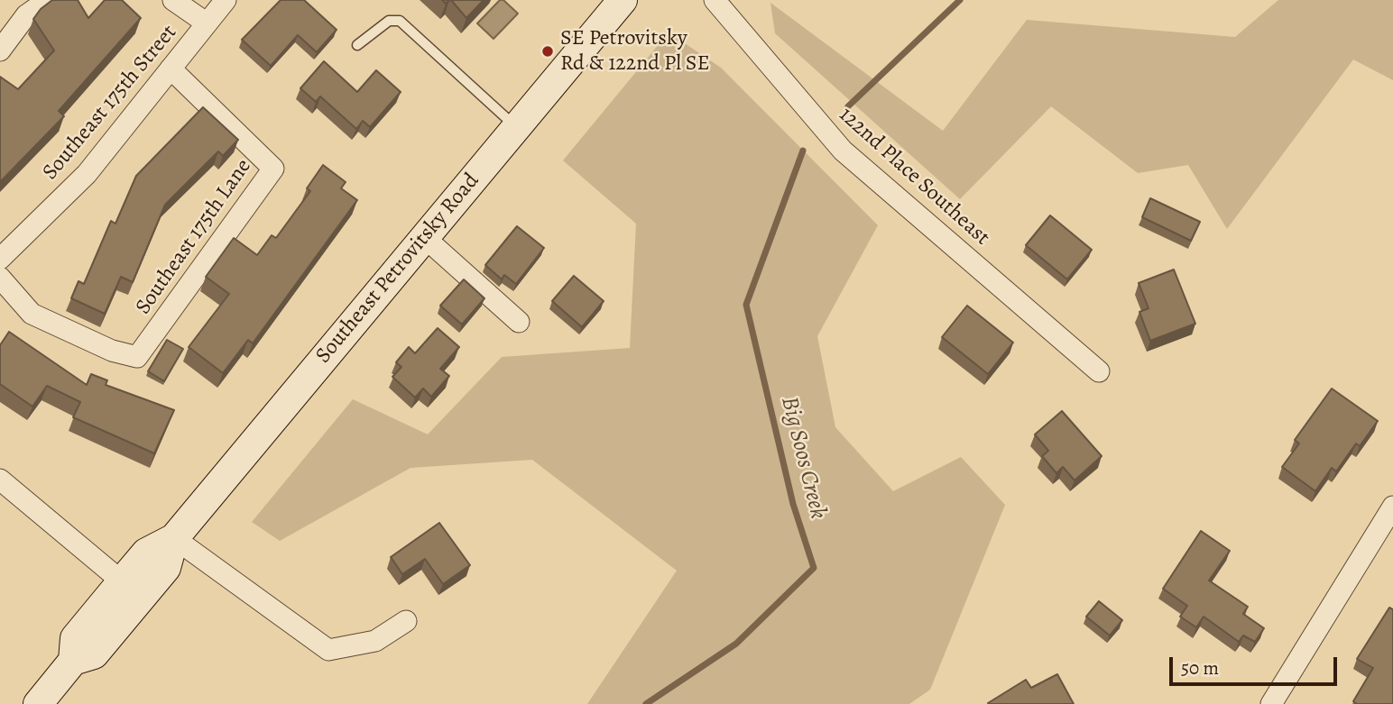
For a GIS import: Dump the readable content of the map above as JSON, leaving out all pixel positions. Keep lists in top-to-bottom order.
{
  "streets": {
    "main road": ["Southeast Petrovitsky Road"],
    "street": ["Southeast 175th Street", "122nd Place Southeast", "Southeast 175th Lane"]
  },
  "crossings": [
    ["Southeast 175th Street", "Southeast 175th Lane"]
  ],
  "water": ["Big Soos Creek"],
  "places": ["SE Petrovitsky Rd & 122nd Pl SE"],
  "scale_bar": "50 m"
}
